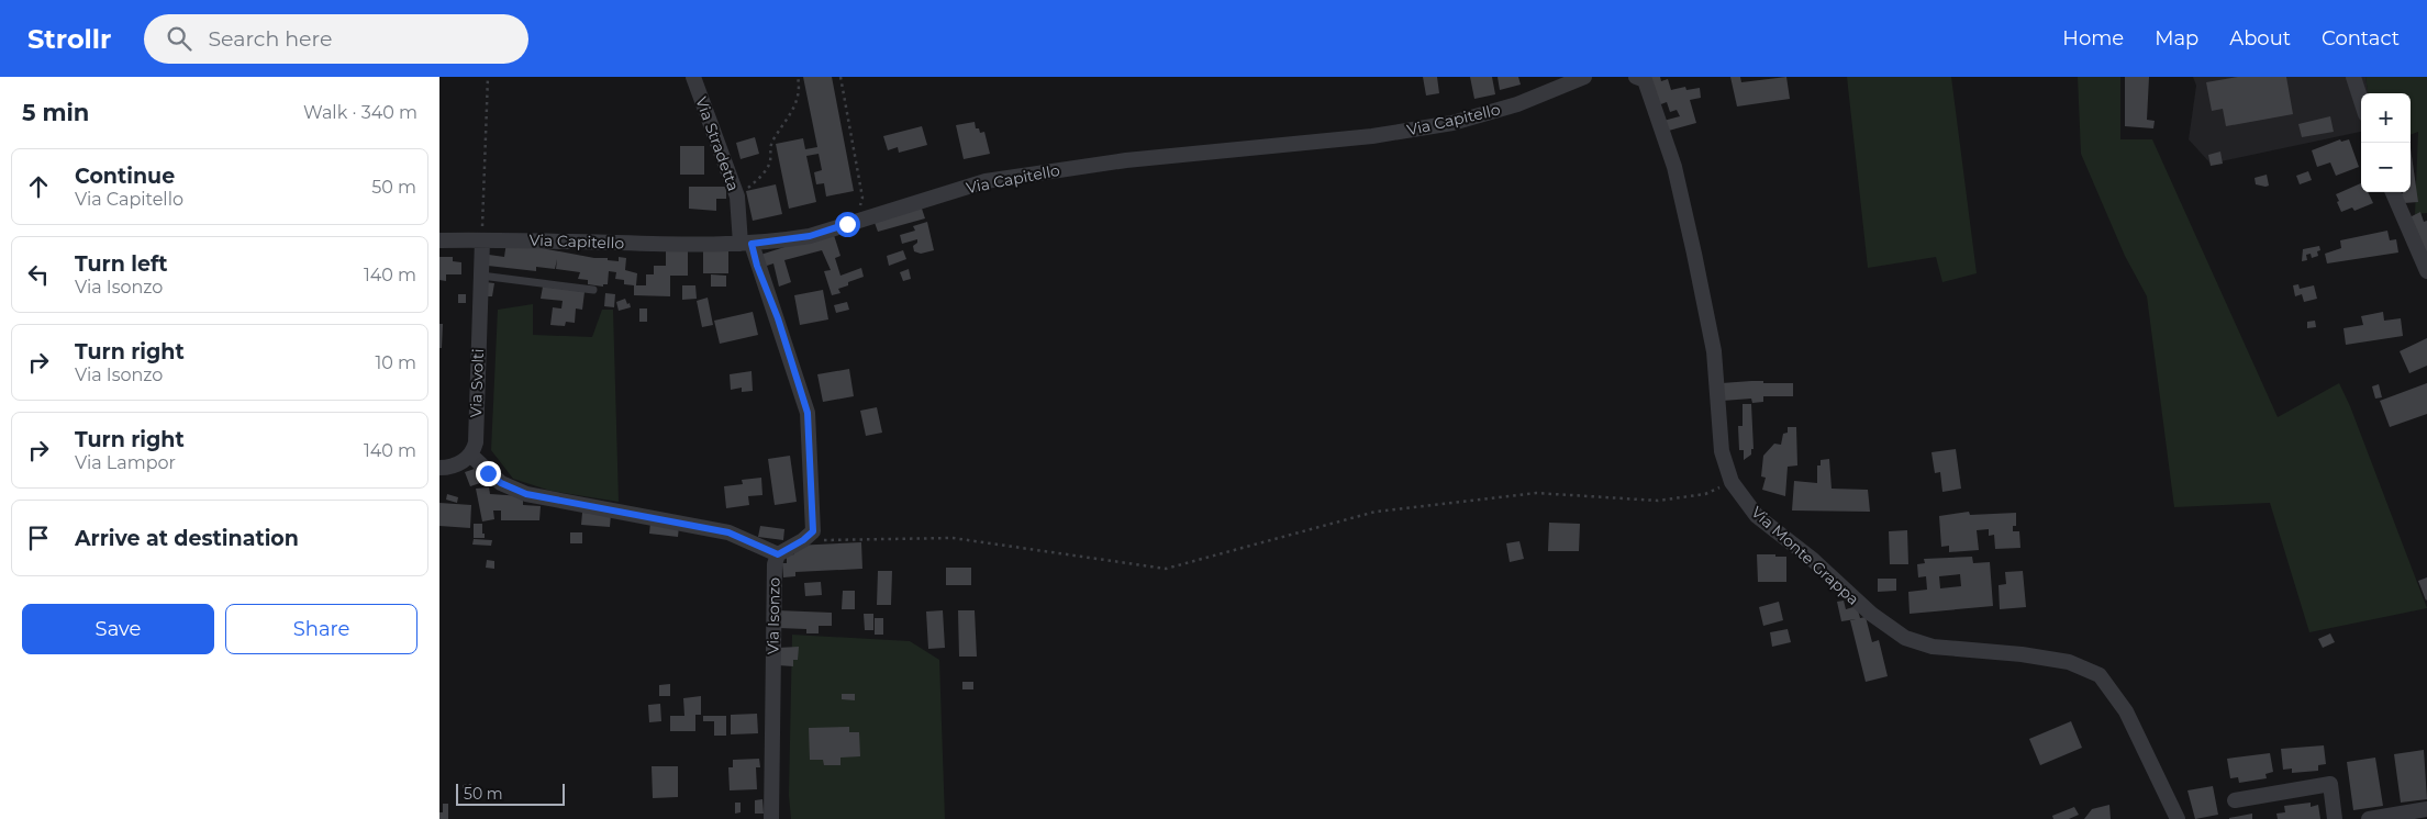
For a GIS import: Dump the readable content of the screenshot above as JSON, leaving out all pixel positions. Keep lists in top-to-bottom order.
{
  "streets": {
    "street": [
      "Via Capitello",
      "Via Stradetta",
      "Via Svolti",
      "Via Monte Grappa",
      "Via Isonzo"
    ]
  },
  "crossings": [
    ["Via Capitello", "Via Stradetta"],
    ["Via Capitello", "Via Svolti"]
  ],
  "scale_bar": "50 m",
  "page": {
    "header": "Strollr",
    "search": "Search here",
    "nav": [
      "Home",
      "Map",
      "About",
      "Contact"
    ],
    "heading": ["5 min", "Walk · 340 m"],
    "map_buttons": ["+", "−"],
    "list": [
      ["Continue", "Via Capitello", "50 m"],
      ["Turn left", "Via Isonzo", "140 m"],
      ["Turn right", "Via Isonzo", "10 m"],
      ["Turn right", "Via Lampor", "140 m"],
      "Arrive at destination"
    ],
    "buttons": ["Save", "Share"],
    "scale": "50 m"
  }
}
